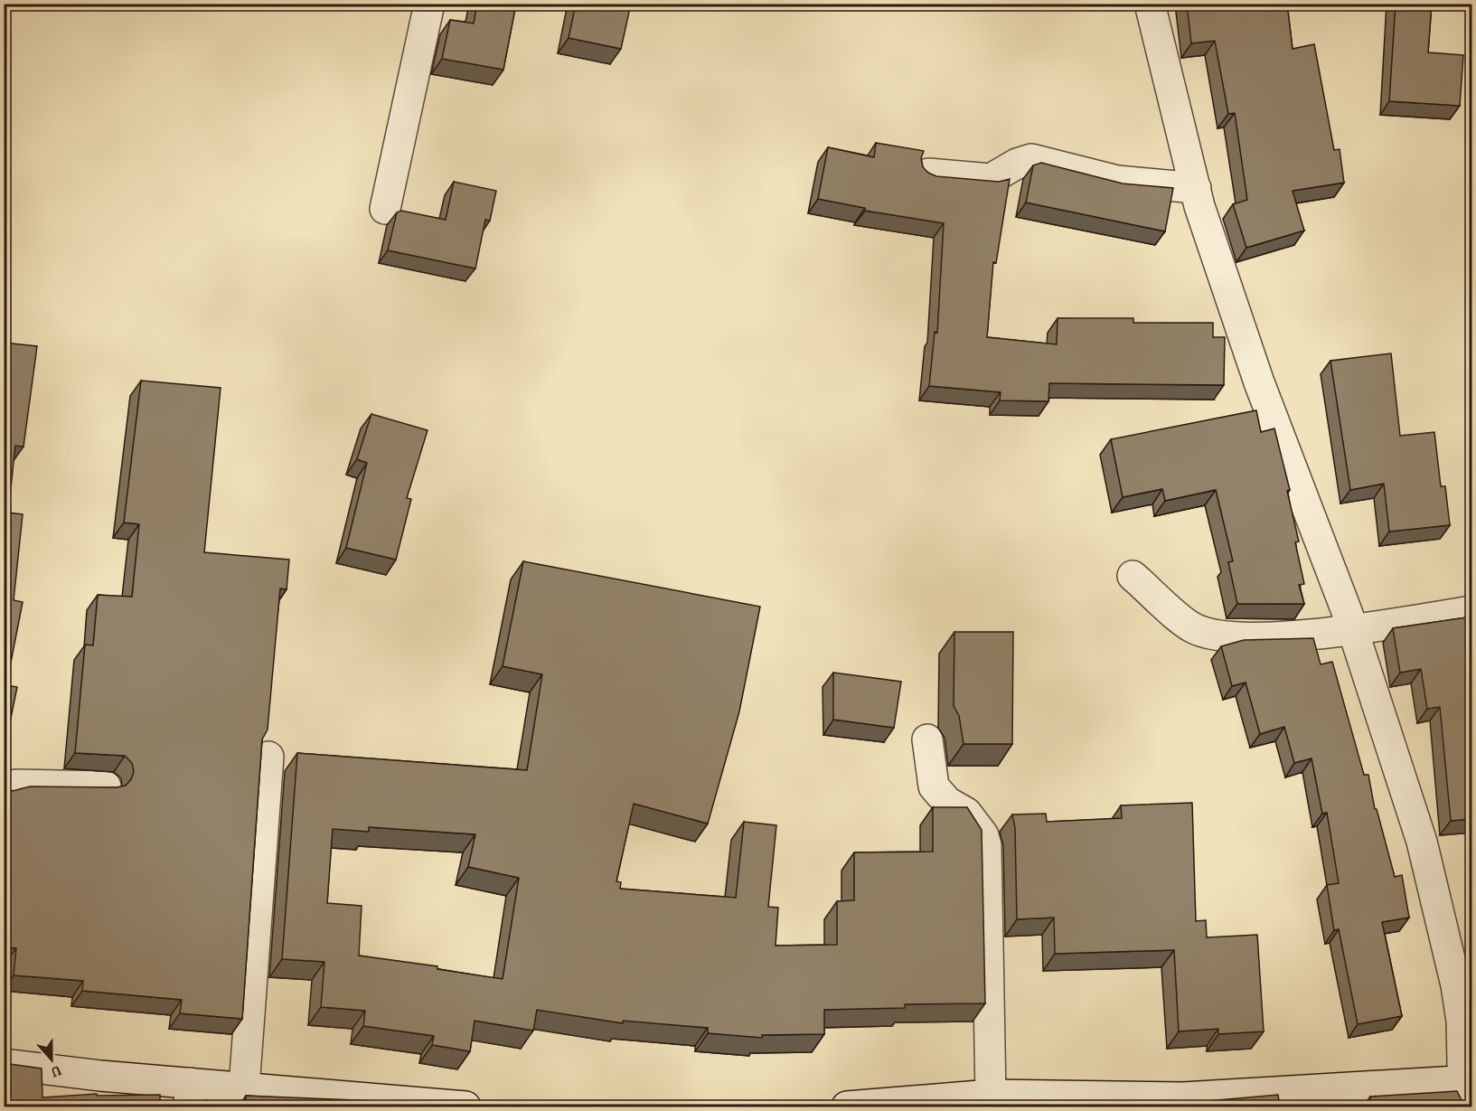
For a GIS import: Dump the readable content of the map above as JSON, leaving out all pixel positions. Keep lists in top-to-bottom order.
{
  "north": "bottom"
}
